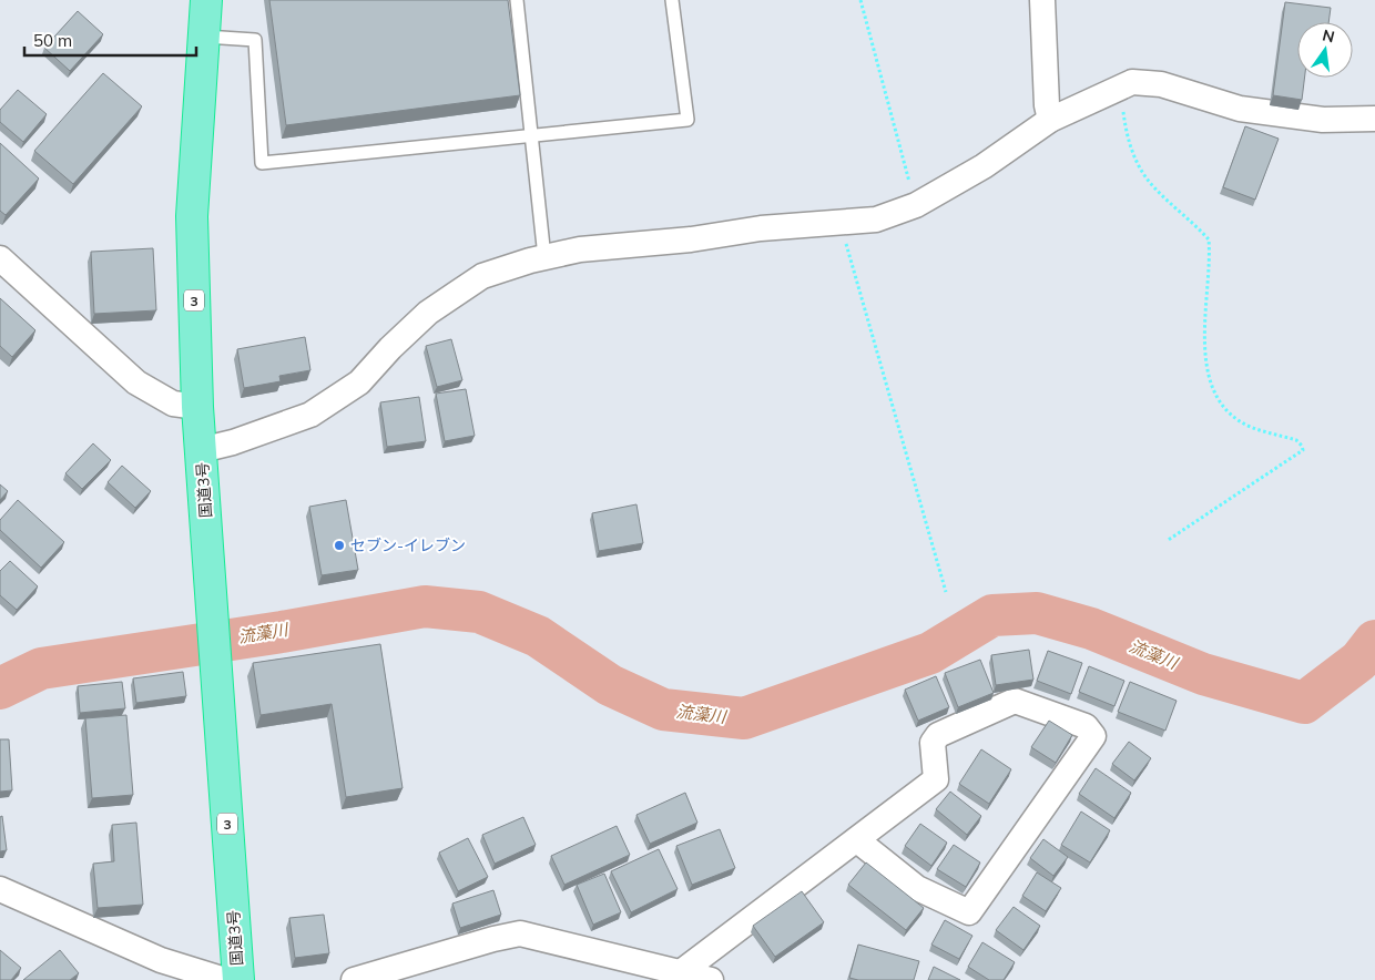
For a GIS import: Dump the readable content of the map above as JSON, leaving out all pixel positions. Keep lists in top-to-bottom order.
{
  "streets": {
    "highway": ["3", "国道3号"]
  },
  "water": ["流藻川"],
  "places": ["セブン-イレブン"],
  "scale_bar": "50 m",
  "north": "top"
}
